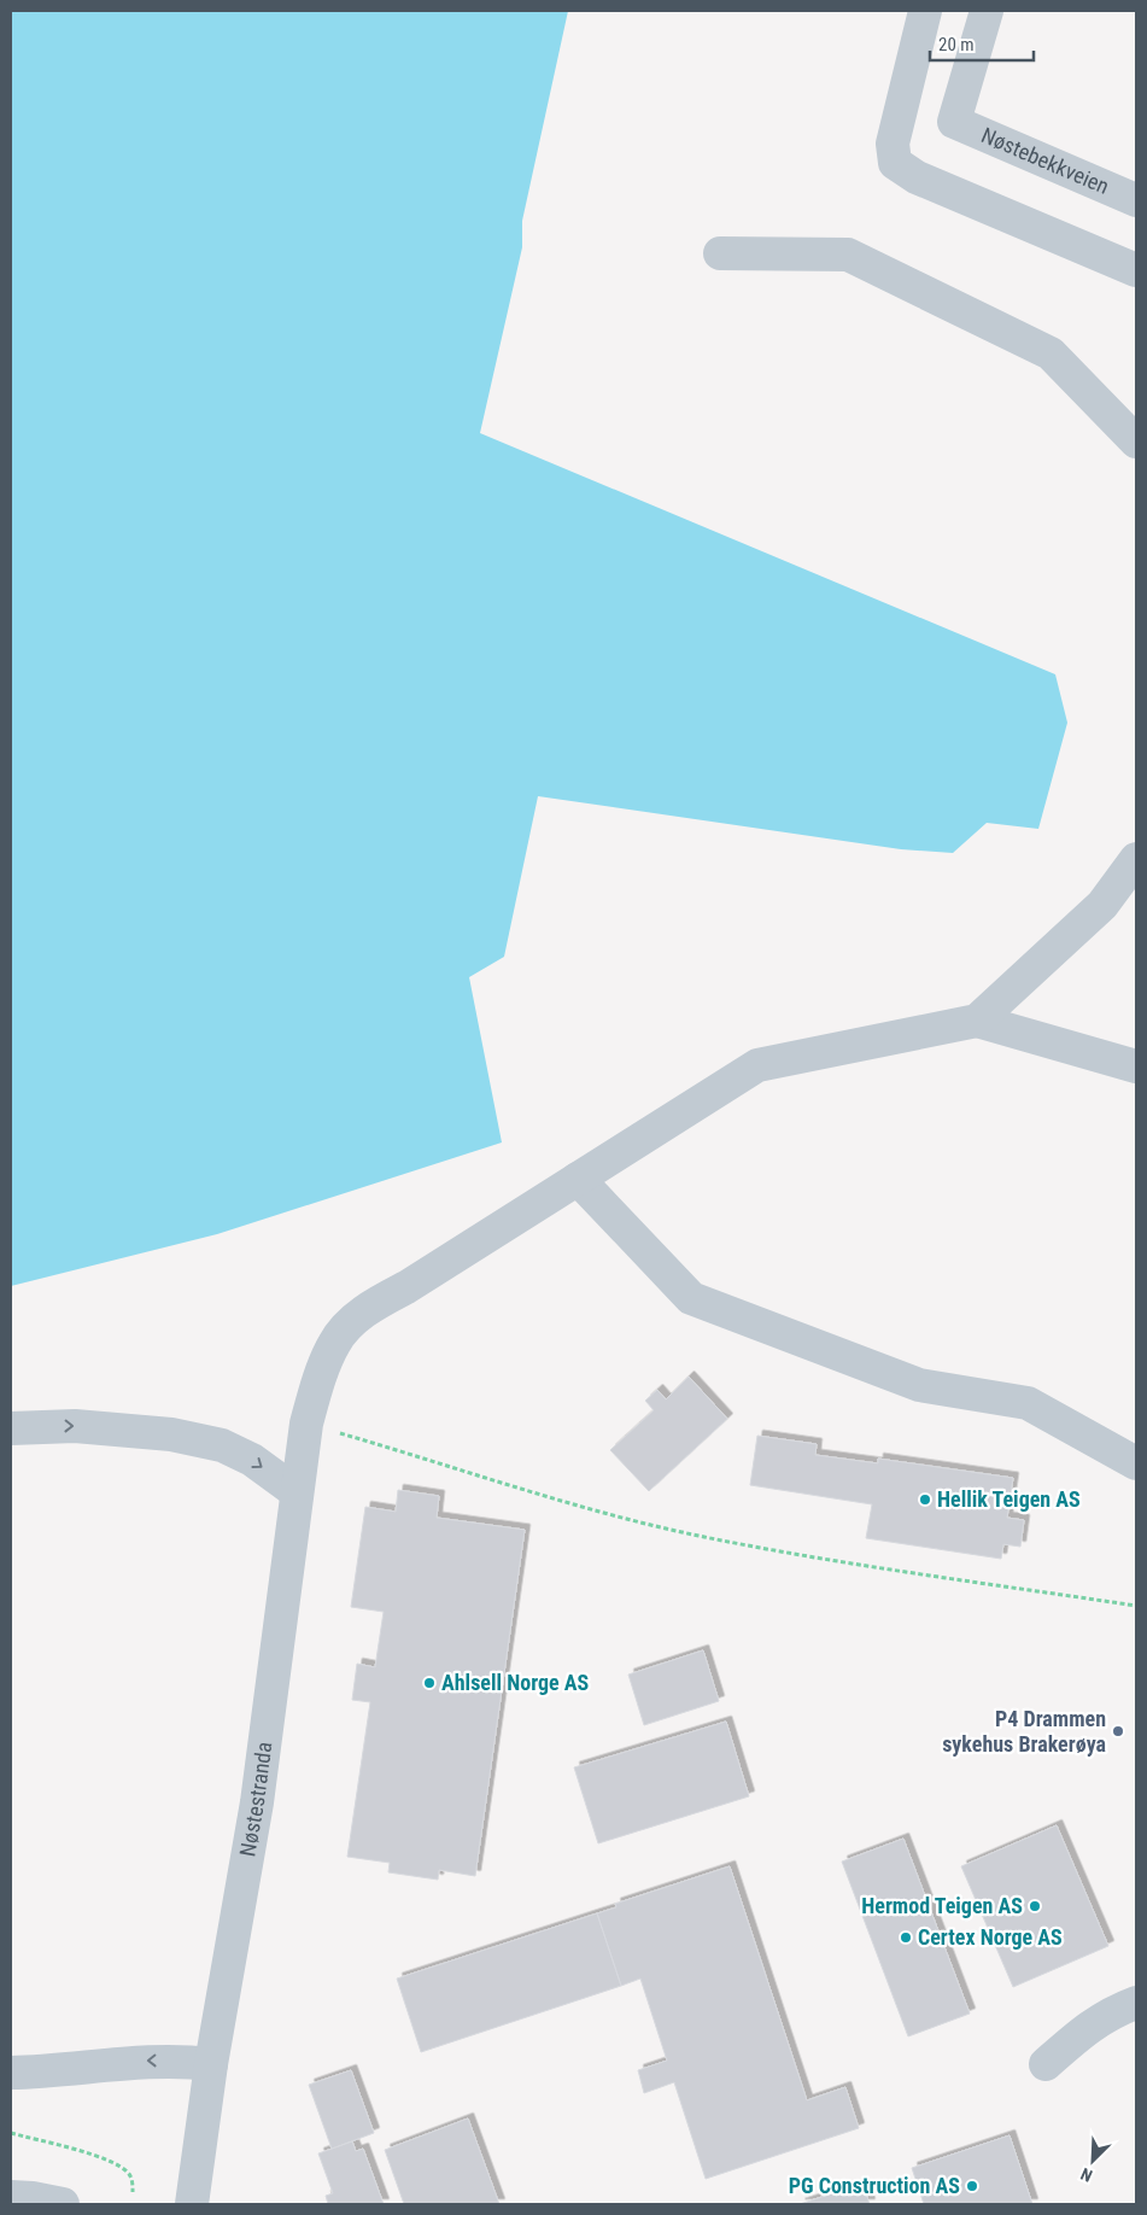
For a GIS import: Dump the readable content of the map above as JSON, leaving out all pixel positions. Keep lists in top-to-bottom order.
{
  "streets": {
    "street": ["Nøstebekkveien", "Nøstestranda"]
  },
  "places": [
    "Hellik Teigen AS",
    "Ahlsell Norge AS",
    "P4 Drammen sykehus Brakerøya",
    "Hermod Teigen AS",
    "Certex Norge AS",
    "PG Construction AS"
  ],
  "scale_bar": "20 m",
  "north": "bottom left"
}
